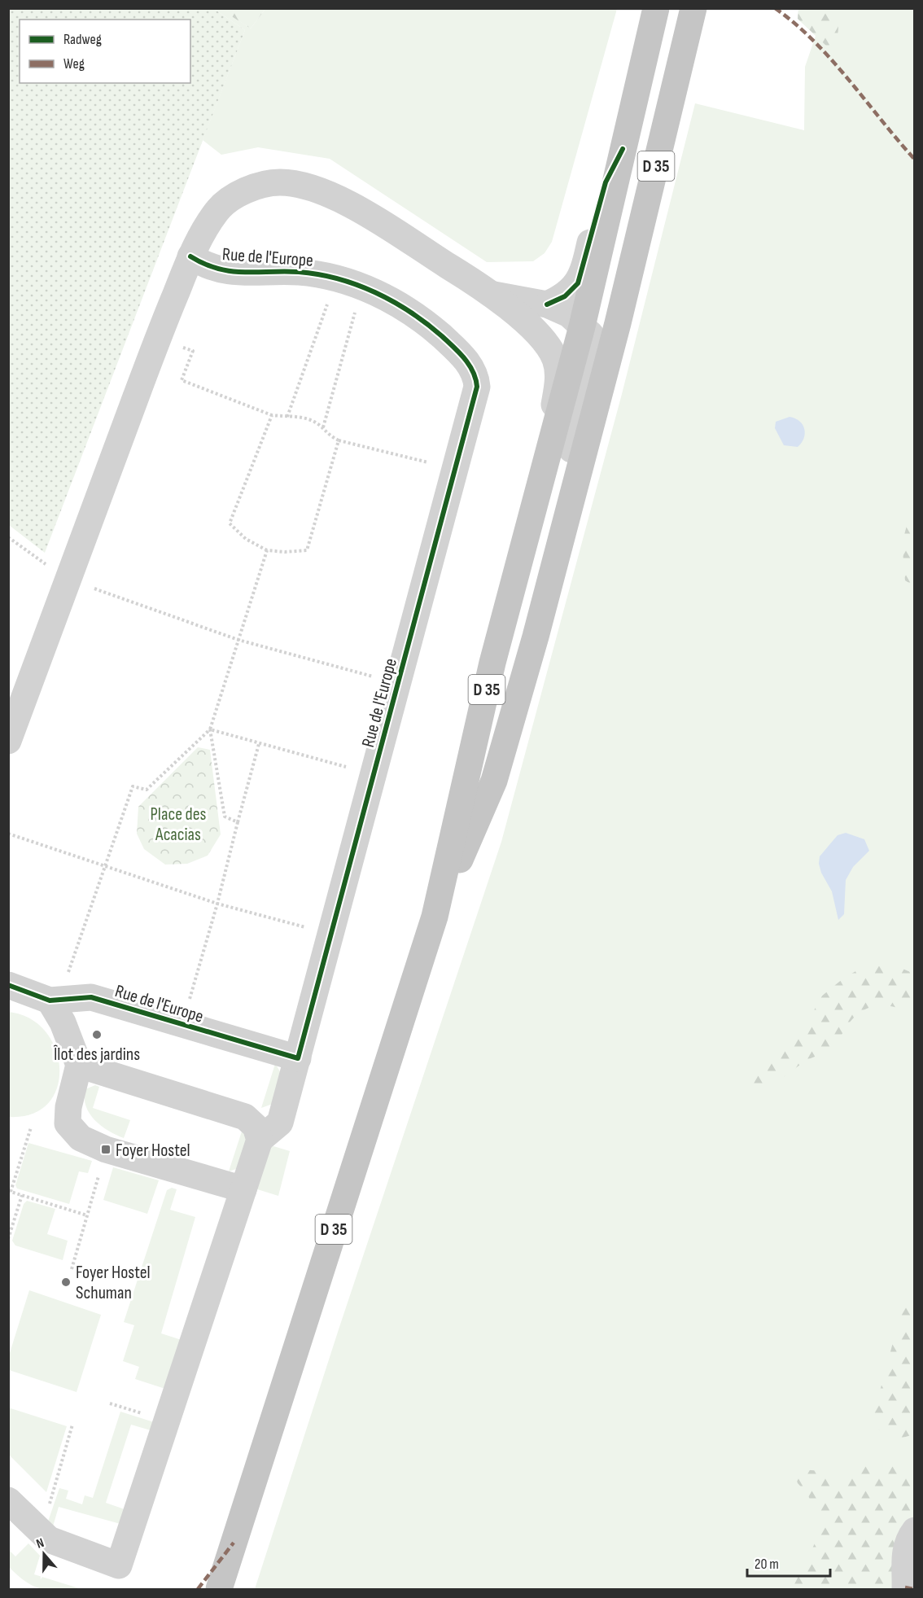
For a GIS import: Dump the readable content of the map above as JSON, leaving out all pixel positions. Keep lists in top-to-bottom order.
{
  "streets": {
    "main road": ["D 35"],
    "street": ["Rue de l'Europe"]
  },
  "crossings": [
    ["D 35", "Rue de l'Europe"]
  ],
  "parks": ["Place des Acacias"],
  "places": {
    "other": ["Îlot des jardins", "Foyer Hostel Schuman"],
    "transit": ["Foyer Hostel"]
  },
  "legend": ["Radweg", "Weg"],
  "scale_bar": "20 m",
  "north": "top"
}
